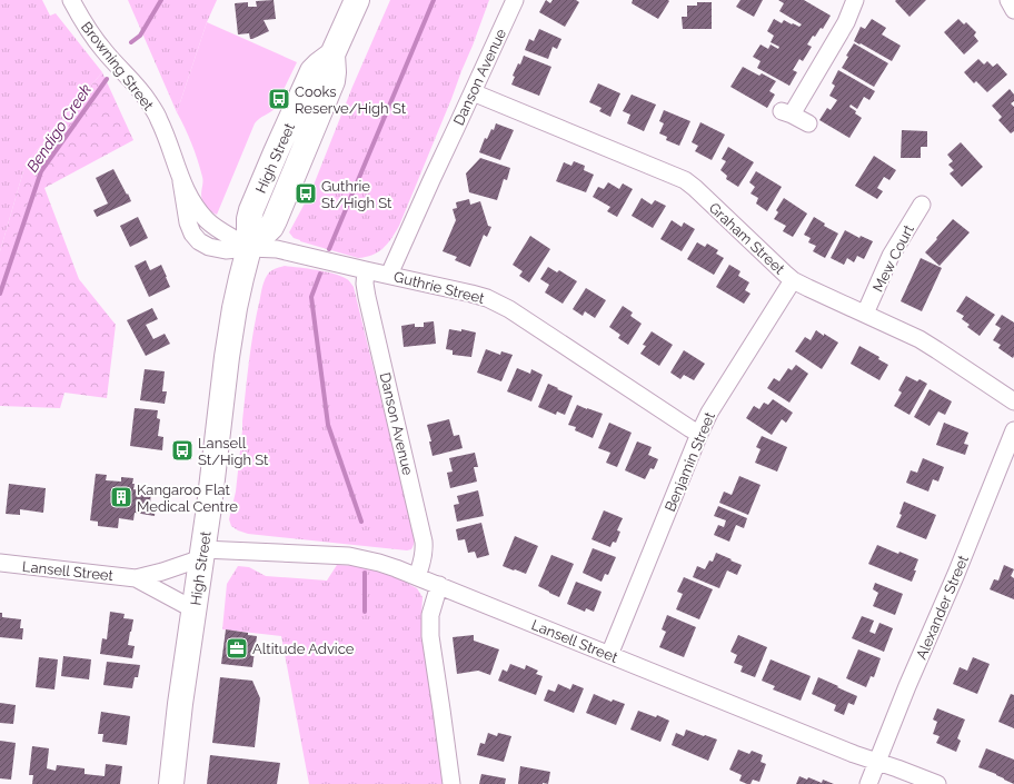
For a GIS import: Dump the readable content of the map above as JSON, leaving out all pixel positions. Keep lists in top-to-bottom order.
{
  "streets": {
    "highway": ["High Street"],
    "street": [
      "Browning Street",
      "Danson Avenue",
      "Graham Street",
      "Mew Court",
      "Guthrie Street",
      "Benjamin Street",
      "Lansell Street",
      "Alexander Street"
    ]
  },
  "crossings": [
    ["Browning Street", "High Street"],
    ["Browning Street", "Guthrie Street"],
    ["Danson Avenue", "Graham Street"],
    ["Danson Avenue", "Guthrie Street"],
    ["Danson Avenue", "Lansell Street"],
    ["High Street", "Guthrie Street"],
    ["High Street", "Lansell Street"],
    ["Graham Street", "Mew Court"],
    ["Graham Street", "Benjamin Street"],
    ["Guthrie Street", "Benjamin Street"],
    ["Benjamin Street", "Lansell Street"],
    ["Lansell Street", "Alexander Street"]
  ],
  "water": ["Bendigo Creek"],
  "places": {
    "bus stop": ["Cooks Reserve/High St", "Guthrie St/High St", "Lansell St/High St"],
    "building": ["Kangaroo Flat Medical Centre"],
    "office": ["Altitude Advice"]
  }
}
